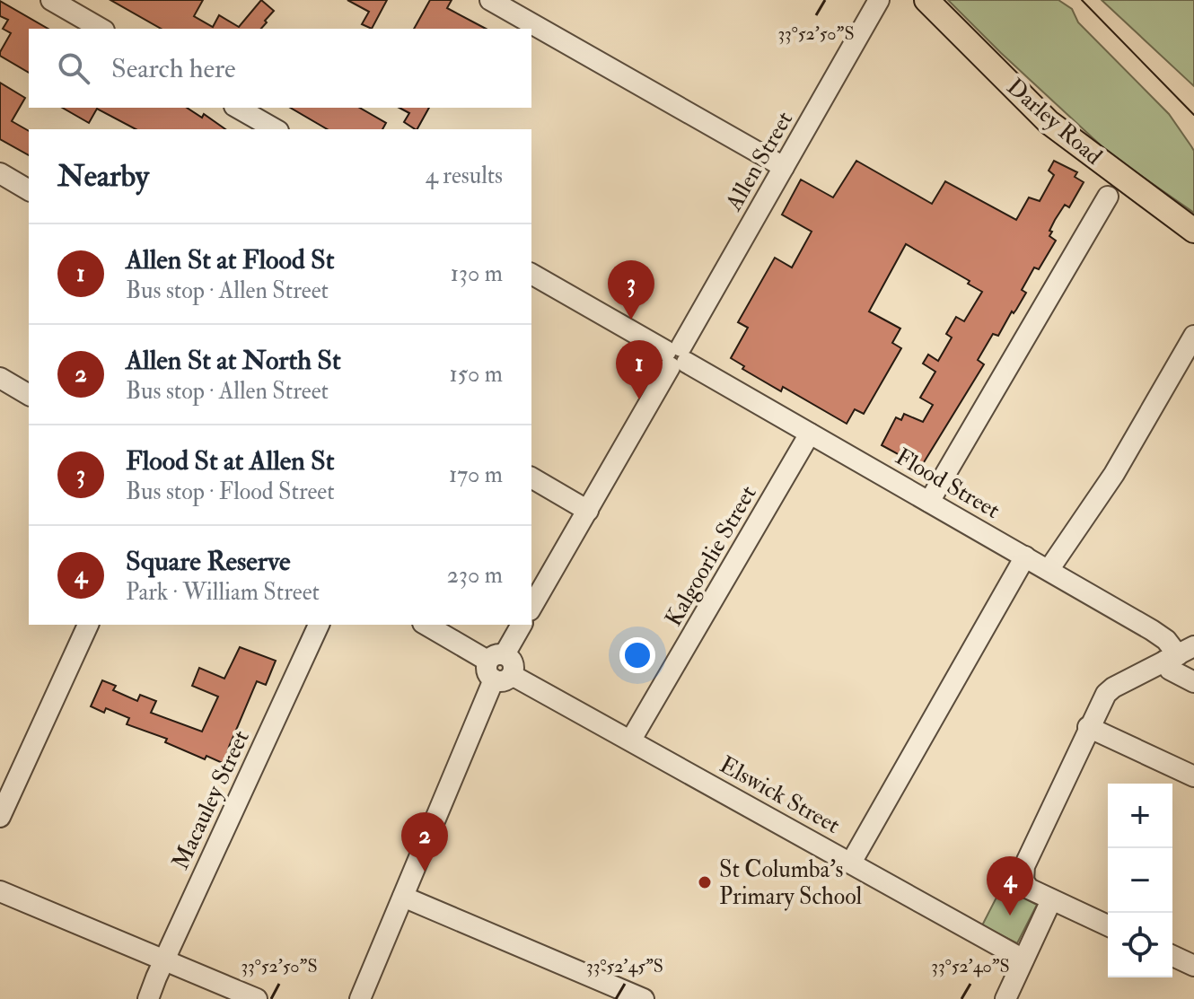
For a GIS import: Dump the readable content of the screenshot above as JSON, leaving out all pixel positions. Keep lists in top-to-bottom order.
{
  "streets": {
    "main road": ["Darley Road"],
    "street": [
      "Allen Street",
      "Flood Street",
      "Kalgoorlie Street",
      "Elswick Street",
      "Macauley Street"
    ]
  },
  "crossings": [
    ["Allen Street", "Flood Street"],
    ["Flood Street", "Kalgoorlie Street"],
    ["Kalgoorlie Street", "Elswick Street"]
  ],
  "places": ["St Columba's Primary School"],
  "page": {
    "search": "Search here",
    "heading": ["Nearby", "4 results"],
    "list": [
      {
        "mark": "1",
        "name": "Allen St at Flood St",
        "note": "Bus stop · Allen Street",
        "value": "130 m"
      },
      {
        "mark": "2",
        "name": "Allen St at North St",
        "note": "Bus stop · Allen Street",
        "value": "150 m"
      },
      {
        "mark": "3",
        "name": "Flood St at Allen St",
        "note": "Bus stop · Flood Street",
        "value": "170 m"
      },
      {
        "mark": "4",
        "name": "Square Reserve",
        "note": "Park · William Street",
        "value": "230 m"
      }
    ],
    "pins": [
      "3",
      "1",
      "2",
      "4"
    ],
    "map_buttons": ["+", "−"]
  },
  "coordinates": ["33°52'50\"S", "33°52'45\"S", "33°52'40\"S"]
}
